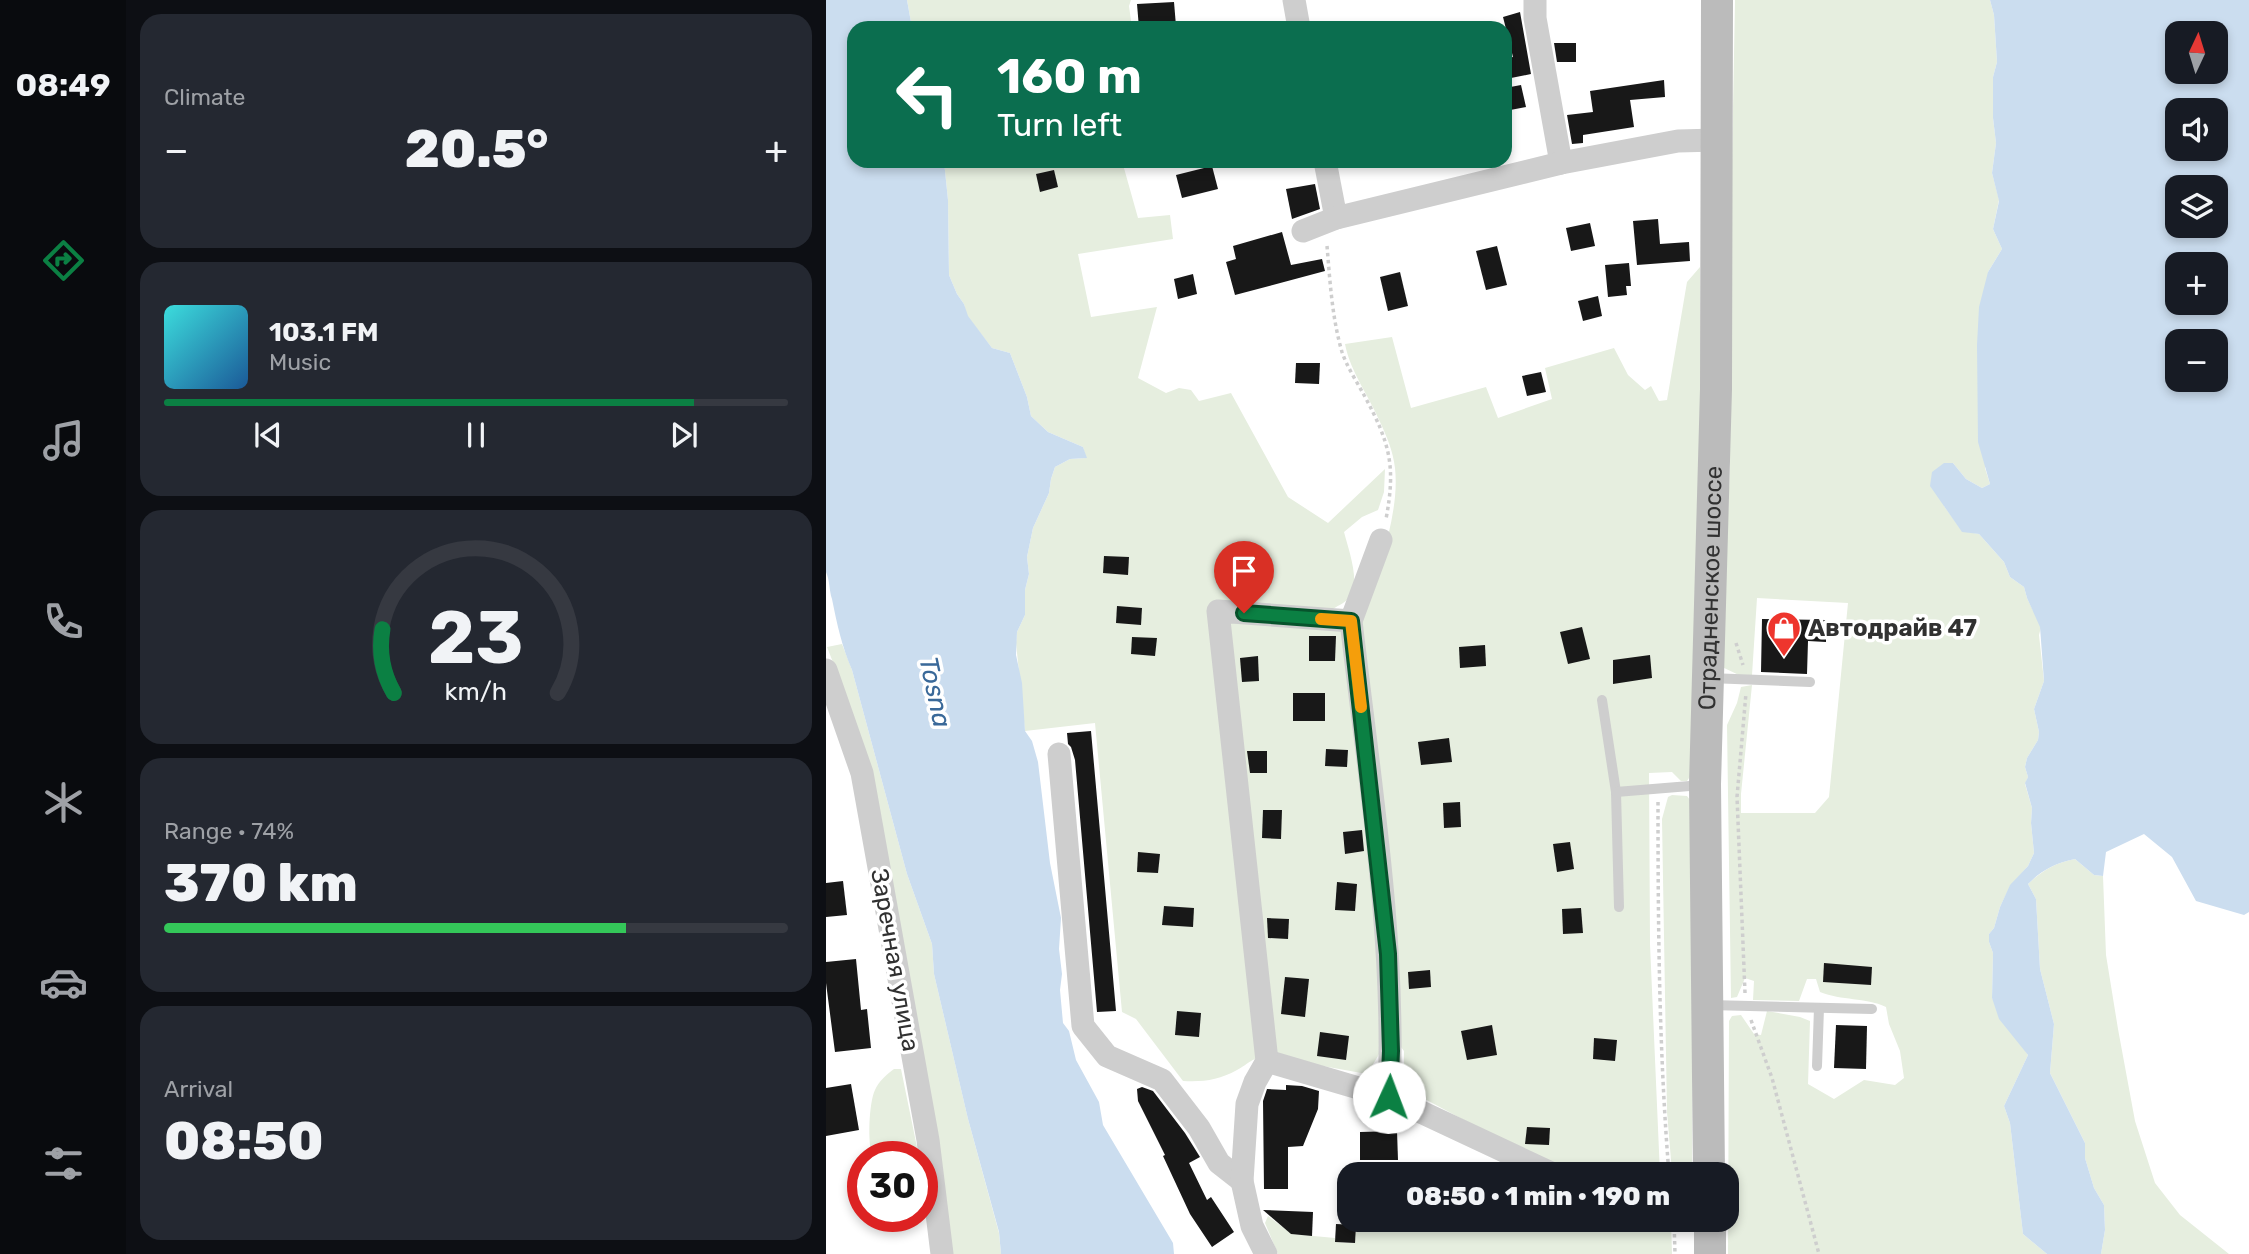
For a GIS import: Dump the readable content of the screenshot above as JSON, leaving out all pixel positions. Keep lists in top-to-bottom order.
{
  "streets": {
    "main road": ["Отрадненское шоссе"],
    "street": ["Заречная улица"]
  },
  "water": ["Tosna"],
  "places": {
    "shop": ["Автодрайв 47"]
  },
  "north": "top",
  "page": {
    "tabs": "08:49",
    "tile": [
      "Climate",
      ["Range · 74%", "370 km"],
      ["Arrival", "08:50"]
    ],
    "map_buttons": ["+", "−"],
    "turn": ["160 m", "Turn left"],
    "heat": ["−", "20.5°", "+"],
    "song": ["103.1 FM", "Music"],
    "limit": "30",
    "trip": "08:50 · 1 min · 190 m",
    "gauge": ["23", "km/h"]
  }
}
